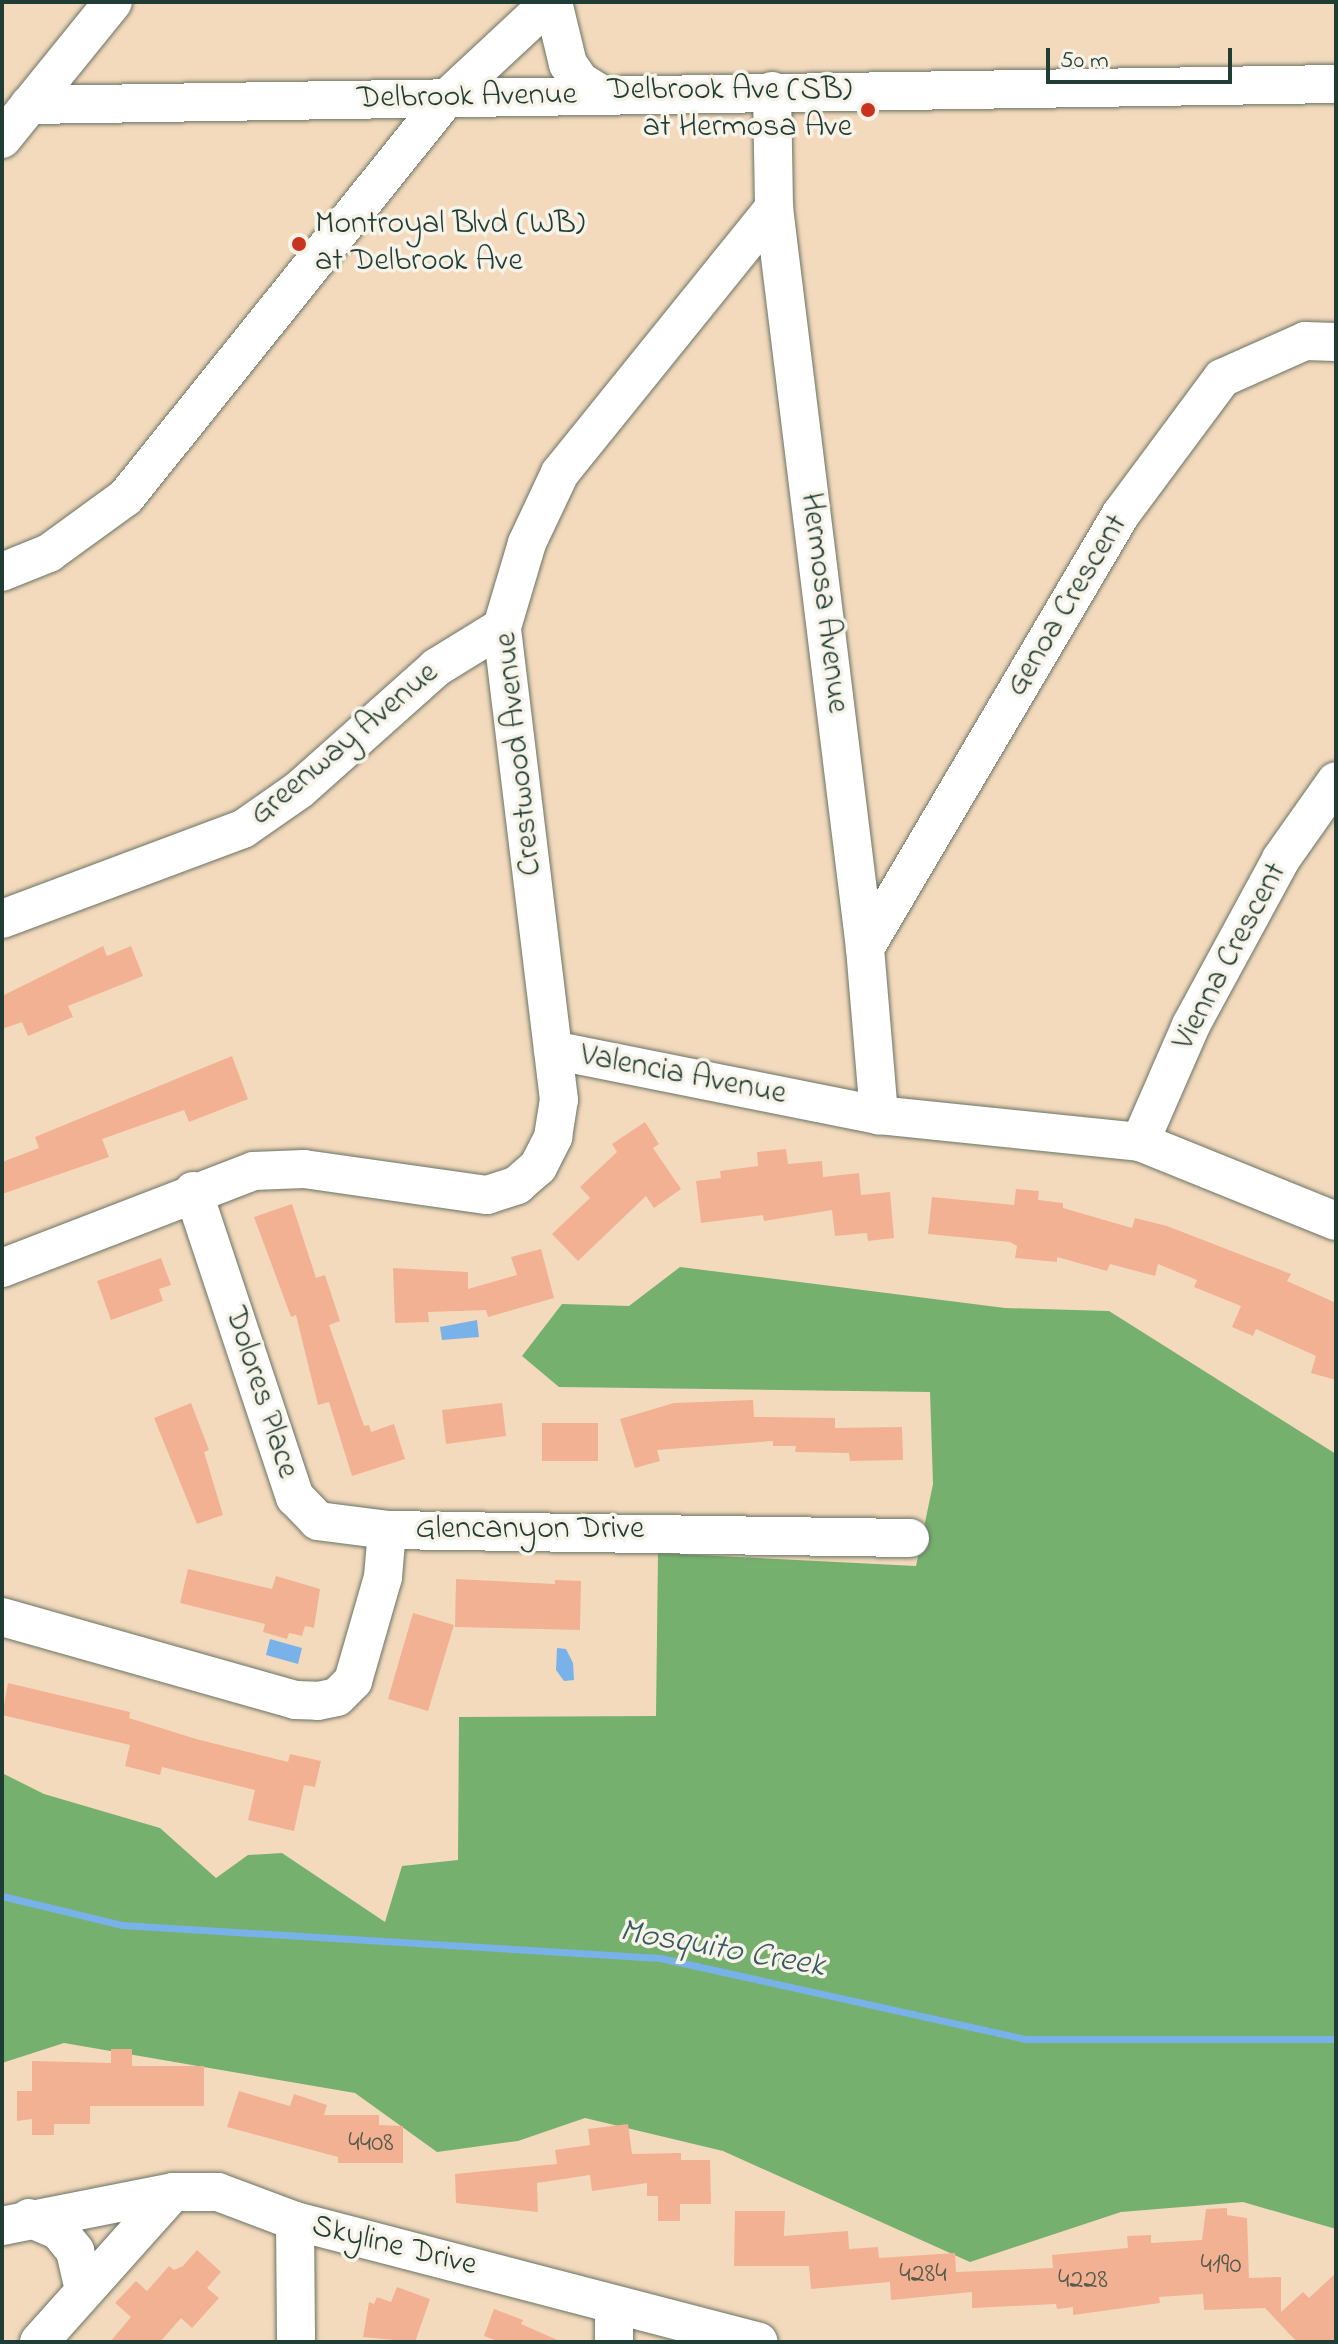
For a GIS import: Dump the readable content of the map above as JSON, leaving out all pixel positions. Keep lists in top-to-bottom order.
{
  "streets": {
    "street": [
      "Delbrook Avenue",
      "Hermosa Avenue",
      "Genoa Crescent",
      "Greenway Avenue",
      "Crestwood Avenue",
      "Vienna Crescent",
      "Valencia Avenue",
      "Dolores Place",
      "Glencanyon Drive",
      "Skyline Drive"
    ]
  },
  "crossings": [
    ["Delbrook Avenue", "Hermosa Avenue"],
    ["Hermosa Avenue", "Genoa Crescent"],
    ["Hermosa Avenue", "Crestwood Avenue"],
    ["Hermosa Avenue", "Valencia Avenue"],
    ["Greenway Avenue", "Crestwood Avenue"],
    ["Crestwood Avenue", "Valencia Avenue"],
    ["Vienna Crescent", "Valencia Avenue"],
    ["Valencia Avenue", "Dolores Place"],
    ["Dolores Place", "Glencanyon Drive"]
  ],
  "water": ["Mosquito Creek"],
  "places": ["Delbrook Ave (SB) at Hermosa Ave", "Montroyal Blvd (WB) at Delbrook Ave"],
  "house_numbers": [
    "4408",
    "4190",
    "4284",
    "4228"
  ],
  "scale_bar": "50 m"
}
